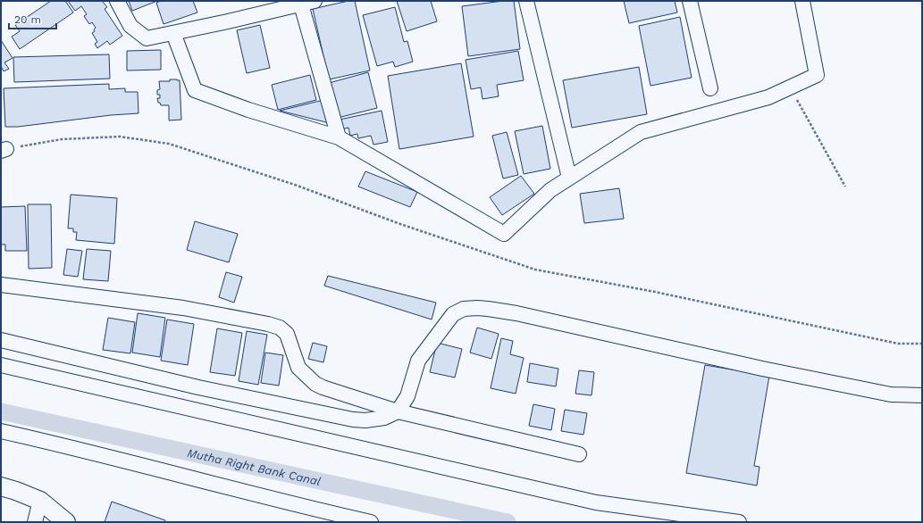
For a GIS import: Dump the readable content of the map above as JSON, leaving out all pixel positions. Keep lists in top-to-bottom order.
{
  "water": ["Mutha Right Bank Canal"],
  "scale_bar": "20 m"
}
